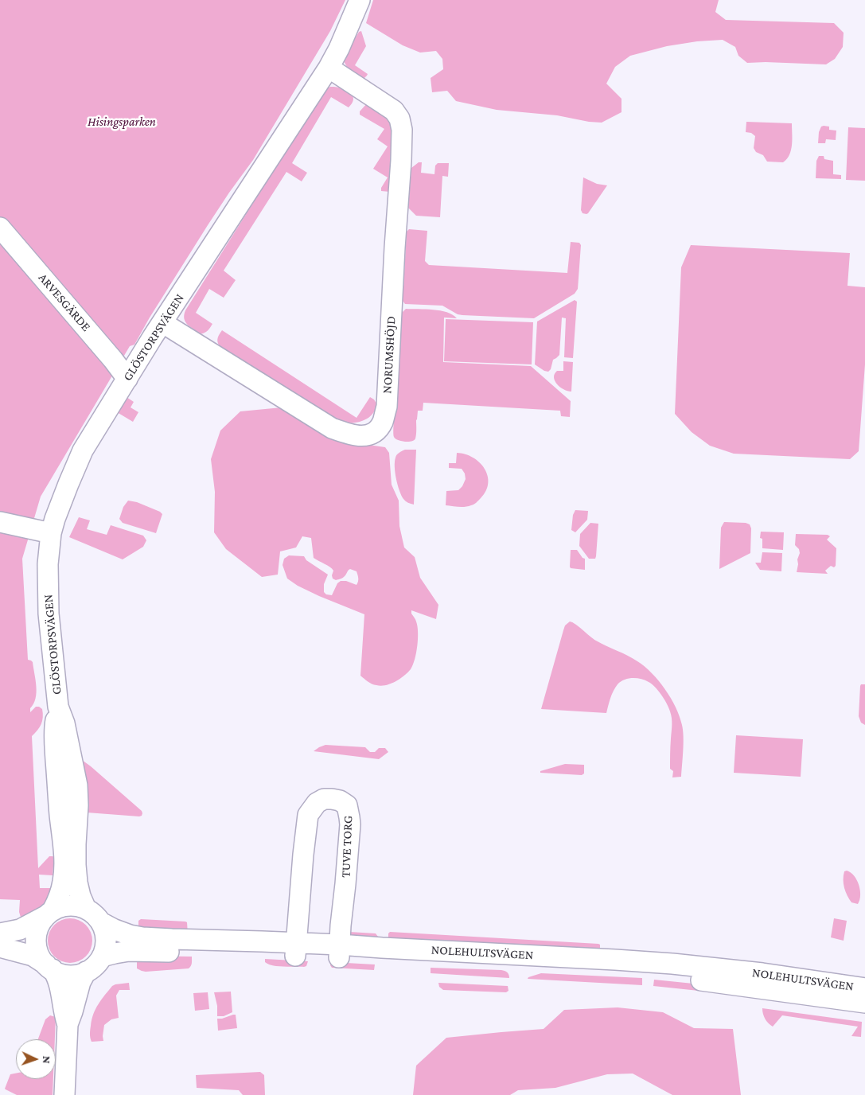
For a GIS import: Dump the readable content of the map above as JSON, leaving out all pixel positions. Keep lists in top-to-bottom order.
{
  "streets": {
    "street": [
      "ARVESGÄRDE",
      "GLÖSTORPSVÄGEN",
      "NORUMSHÖJD",
      "TUVE TORG",
      "NOLEHULTSVÄGEN"
    ]
  },
  "crossings": [
    ["ARVESGÄRDE", "GLÖSTORPSVÄGEN"],
    ["GLÖSTORPSVÄGEN", "NORUMSHÖJD"],
    ["GLÖSTORPSVÄGEN", "NOLEHULTSVÄGEN"],
    ["TUVE TORG", "NOLEHULTSVÄGEN"]
  ],
  "parks": ["Hisingsparken"],
  "north": "right"
}
